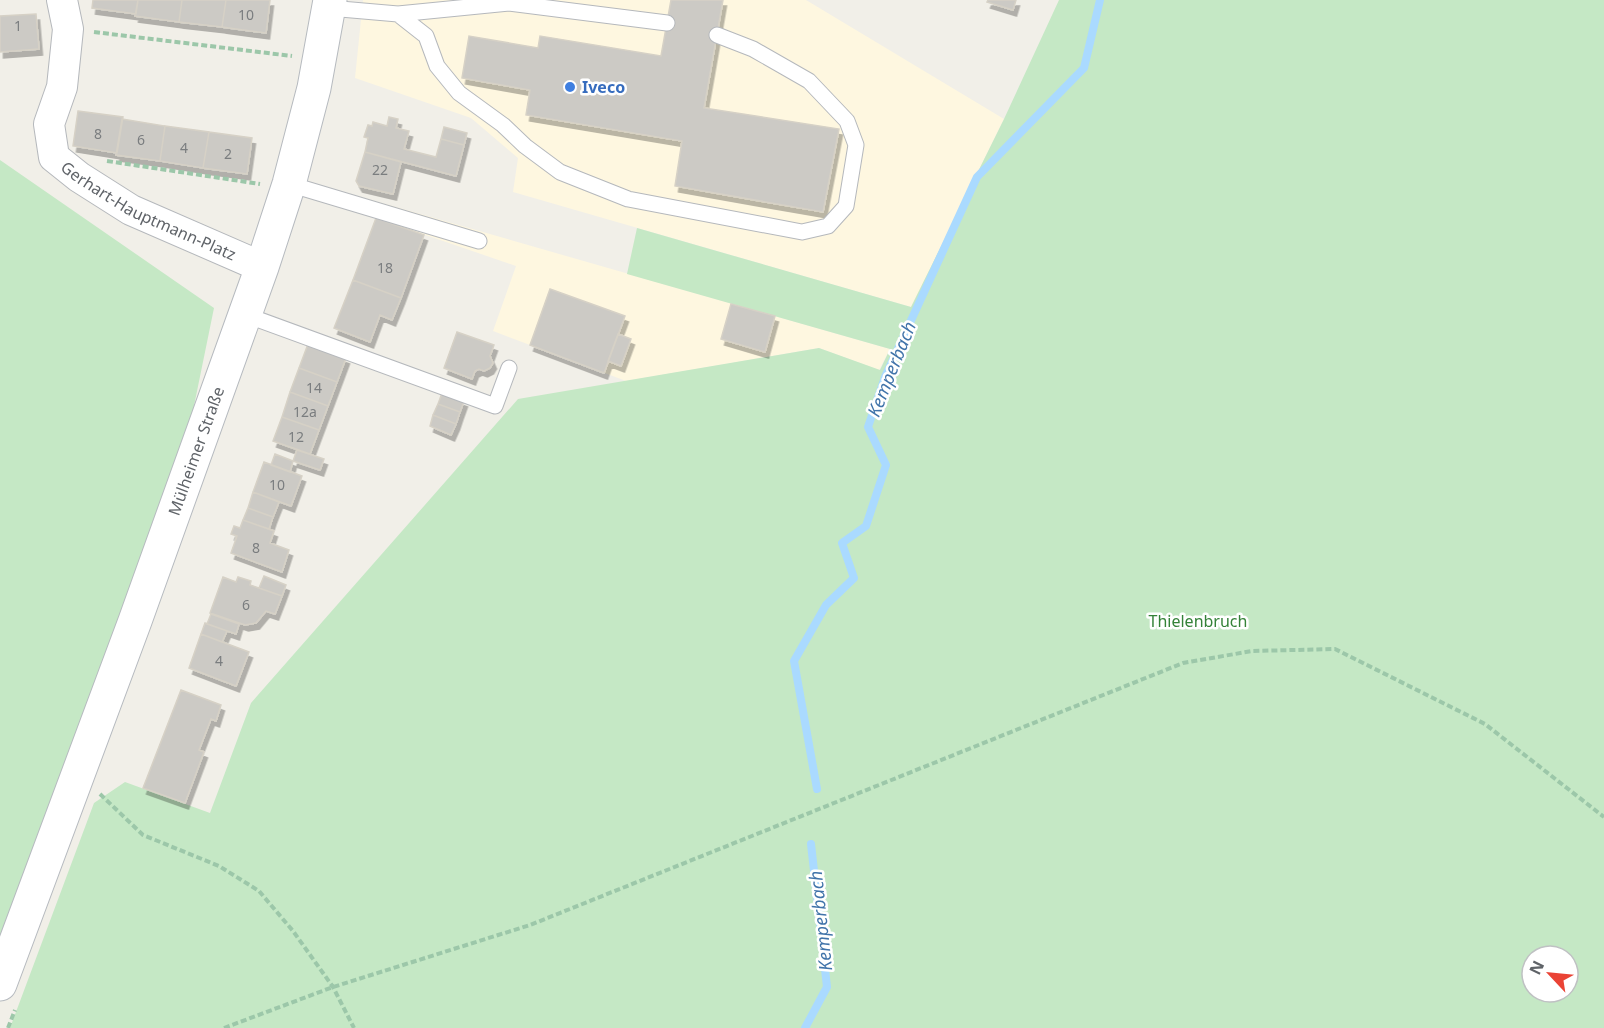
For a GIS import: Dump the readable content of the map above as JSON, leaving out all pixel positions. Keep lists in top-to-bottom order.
{
  "streets": {
    "main road": ["Mülheimer Straße"],
    "street": ["Gerhart-Hauptmann-Platz"]
  },
  "crossings": [
    ["Gerhart-Hauptmann-Platz", "Mülheimer Straße"]
  ],
  "water": ["Kemperbach"],
  "parks": ["Thielenbruch"],
  "places": ["Iveco"],
  "house_numbers": [
    "10",
    "1",
    "8",
    "6",
    "4",
    "2",
    "22",
    "18",
    "14",
    "12a",
    "12",
    "10",
    "8",
    "6",
    "4"
  ],
  "north": "top left"
}
